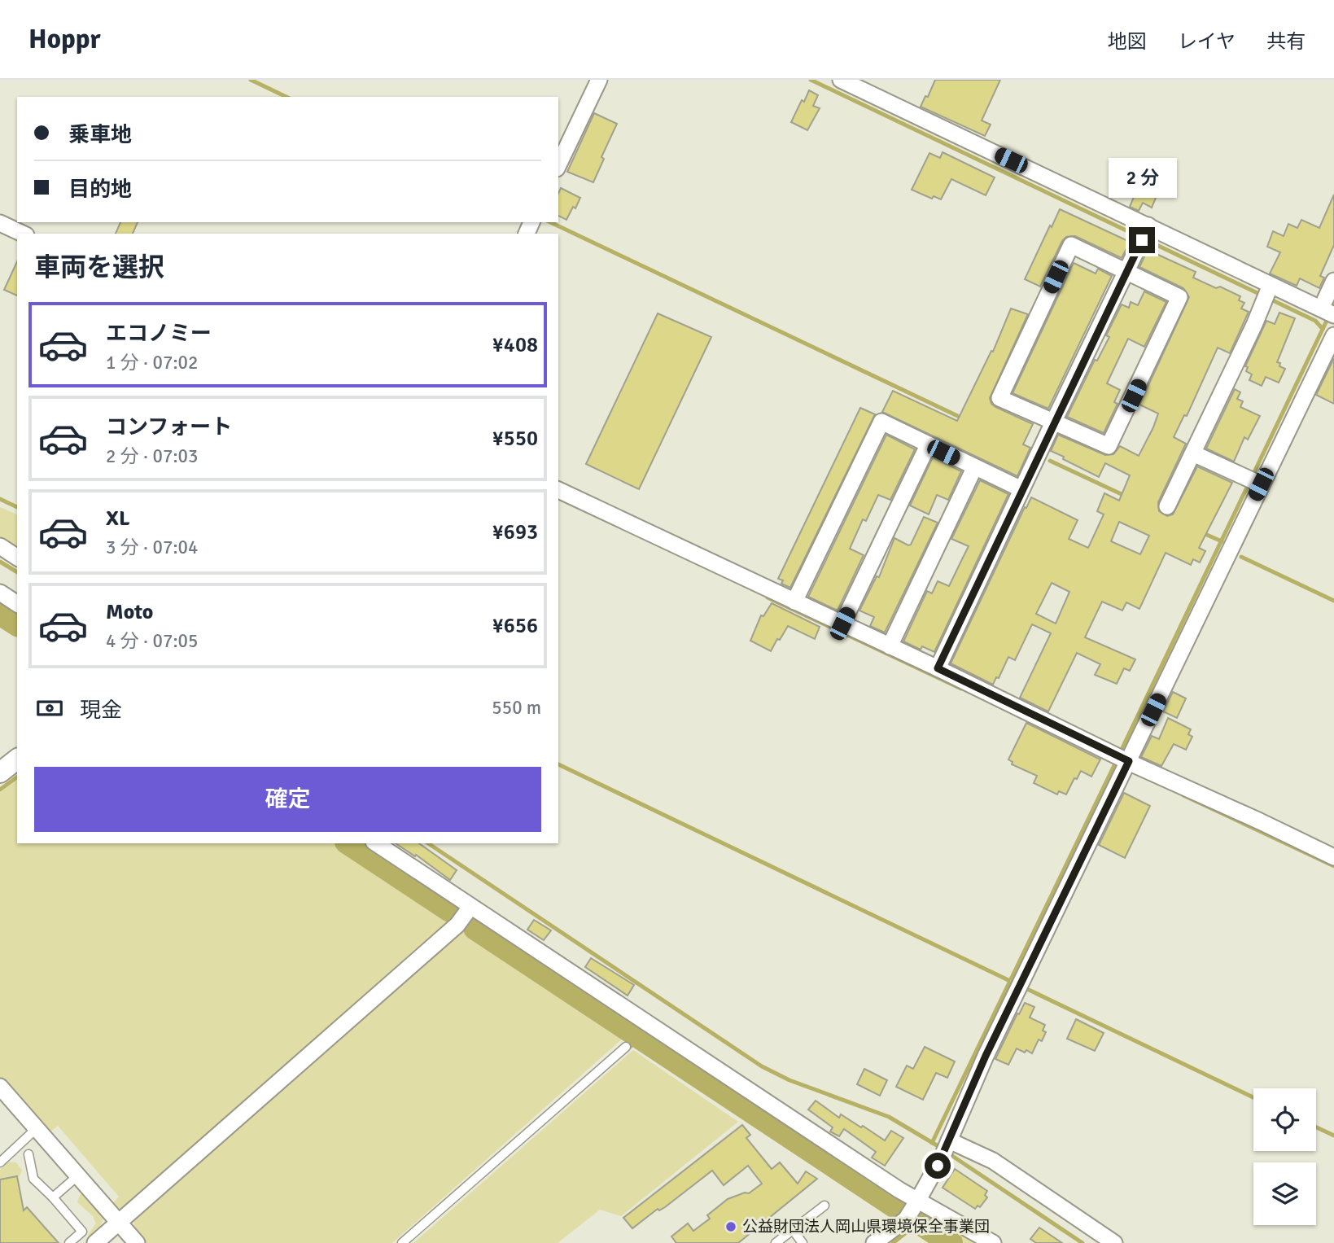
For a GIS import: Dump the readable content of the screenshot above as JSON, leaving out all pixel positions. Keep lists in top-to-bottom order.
{
  "places": ["公益財団法人岡山県環境保全事業団"],
  "page": {
    "header": "Hoppr",
    "nav": ["地図", "レイヤ", "共有"],
    "banner": ["乗車地", "目的地"],
    "bubble": "2 分",
    "heading": "車両を選択",
    "list": [
      {
        "name": "エコノミー",
        "note": "1 分 · 07:02",
        "value": "¥408"
      },
      {
        "name": "コンフォート",
        "note": "2 分 · 07:03",
        "value": "¥550"
      },
      {
        "name": "XL",
        "note": "3 分 · 07:04",
        "value": "¥693"
      },
      {
        "name": "Moto",
        "note": "4 分 · 07:05",
        "value": "¥656"
      }
    ],
    "pay": ["現金", "550 m"],
    "buttons": "確定"
  }
}
